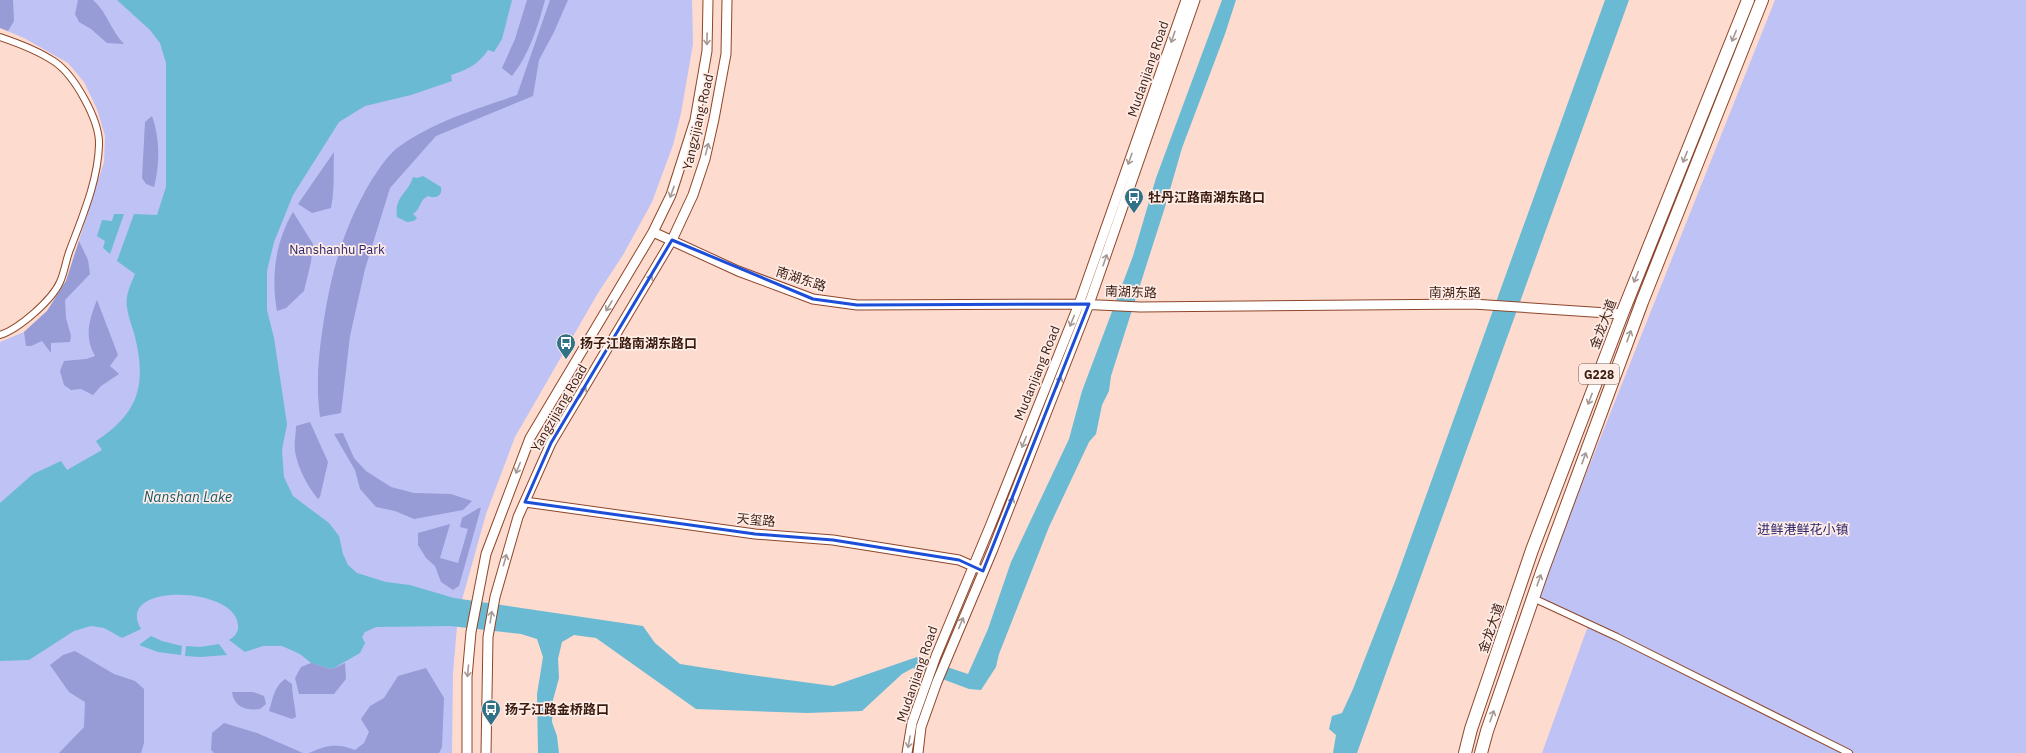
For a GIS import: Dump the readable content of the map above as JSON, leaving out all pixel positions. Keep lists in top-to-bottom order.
{
  "streets": {
    "highway": ["金龙大道", "G228"],
    "street": [
      "Mudanjiang Road",
      "Yangzijiang Road",
      "南湖东路",
      "天玺路"
    ]
  },
  "crossings": [
    ["Mudanjiang Road", "南湖东路"],
    ["Mudanjiang Road", "天玺路"],
    ["Yangzijiang Road", "南湖东路"],
    ["Yangzijiang Road", "天玺路"],
    ["南湖东路", "金龙大道"]
  ],
  "water": ["Nanshan Lake"],
  "parks": ["Nanshanhu Park", "进鲜港鲜花小镇"],
  "places": {
    "bus stop": ["牡丹江路南湖东路口", "扬子江路南湖东路口", "扬子江路金桥路口"]
  }
}
